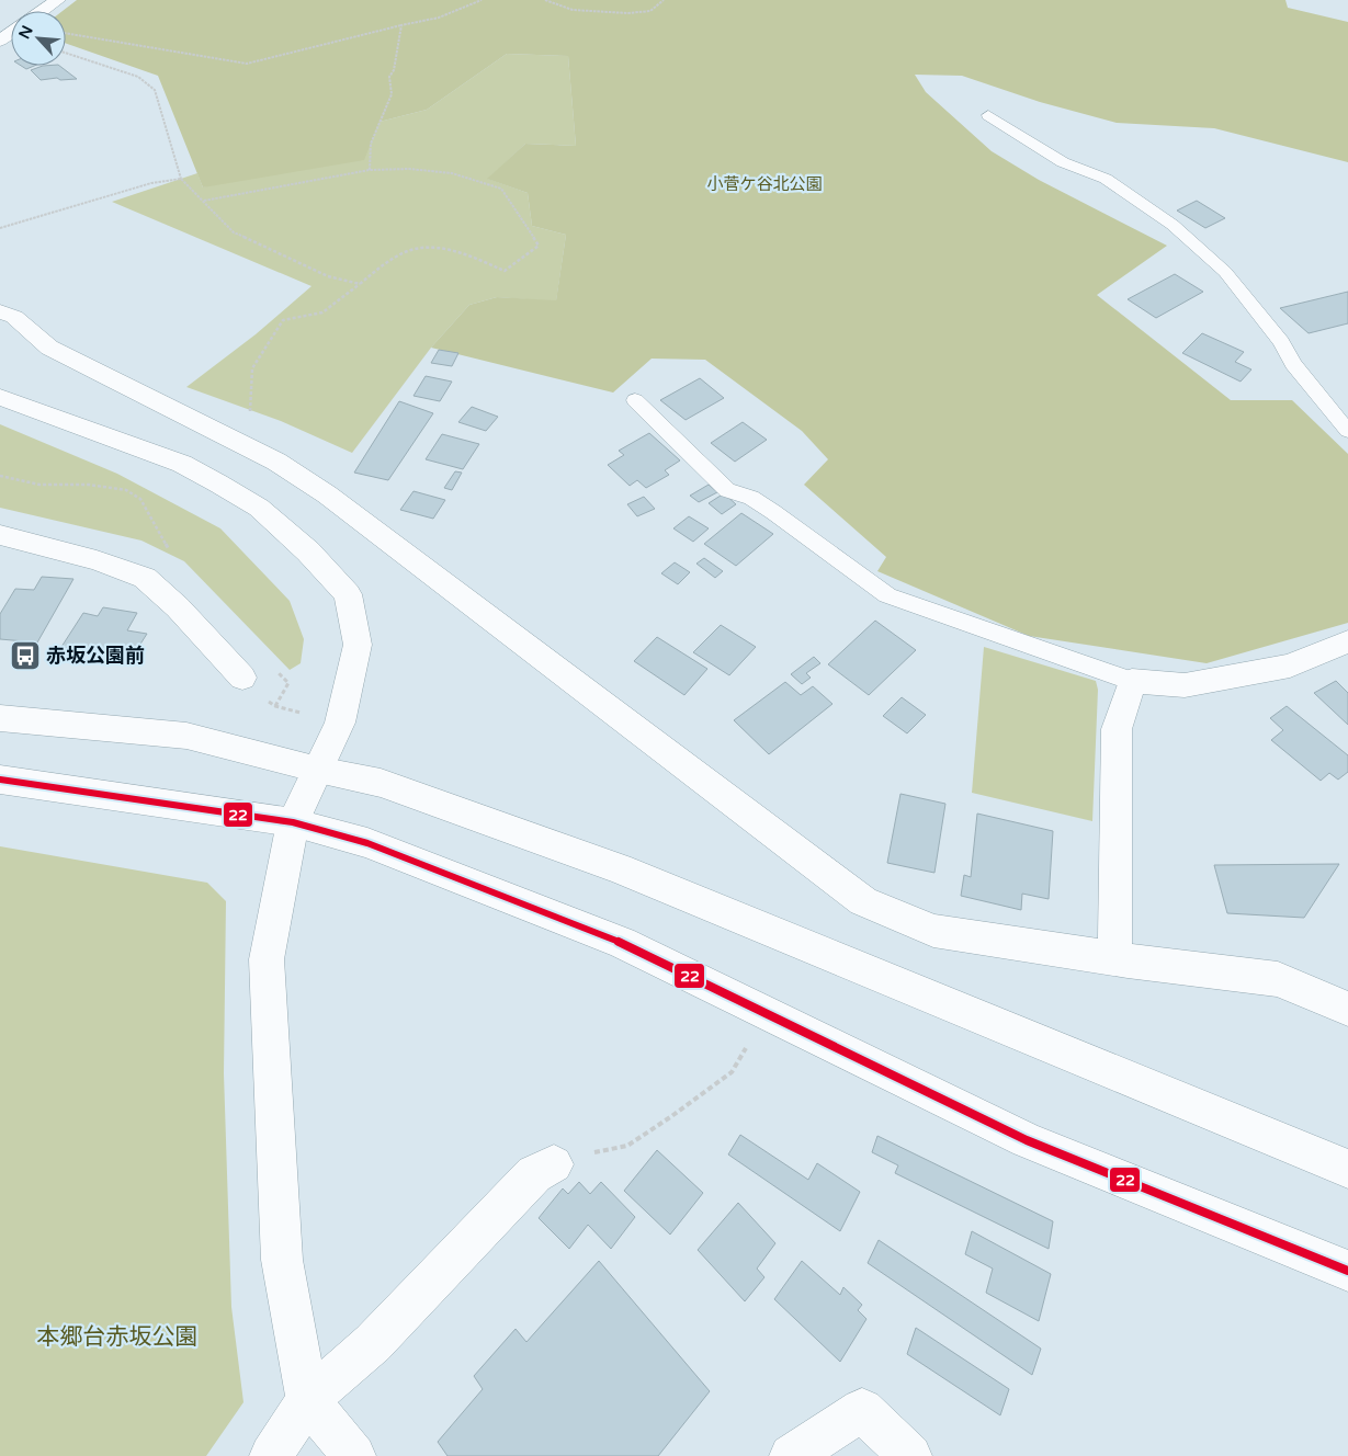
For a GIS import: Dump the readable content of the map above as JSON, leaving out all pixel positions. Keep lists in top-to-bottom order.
{
  "parks": ["小菅ケ谷北公園", "本郷台赤坂公園"],
  "places": {
    "bus stop": ["赤坂公園前"]
  },
  "lines": ["transit line 22"],
  "north": "top left"
}
